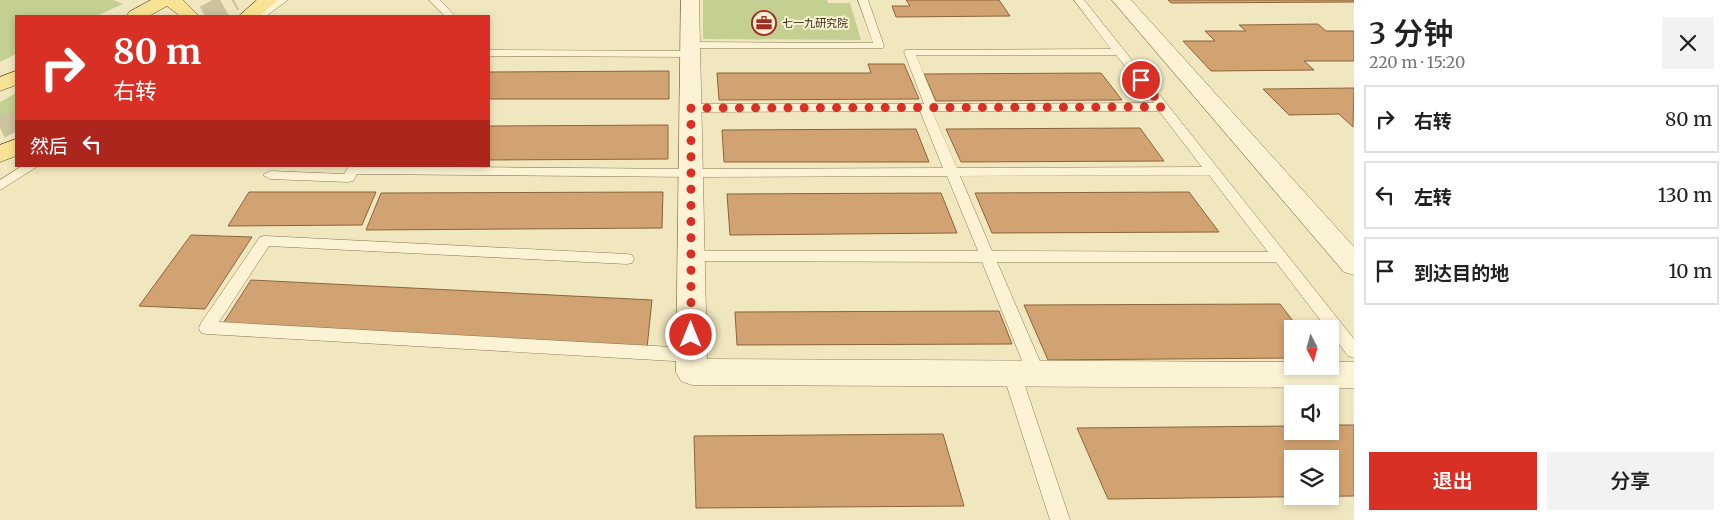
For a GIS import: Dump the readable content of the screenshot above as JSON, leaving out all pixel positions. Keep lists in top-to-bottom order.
{
  "places": {
    "office": ["七一九研究院"]
  },
  "north": "bottom",
  "page": {
    "heading": ["3 分钟", "220 m · 15:20"],
    "turn": ["80 m", "右转"],
    "list": [
      {
        "name": "右转",
        "value": "80 m"
      },
      {
        "name": "左转",
        "value": "130 m"
      },
      {
        "name": "到达目的地",
        "value": "10 m"
      }
    ],
    "then": "然后",
    "buttons": ["退出", "分享"]
  }
}
